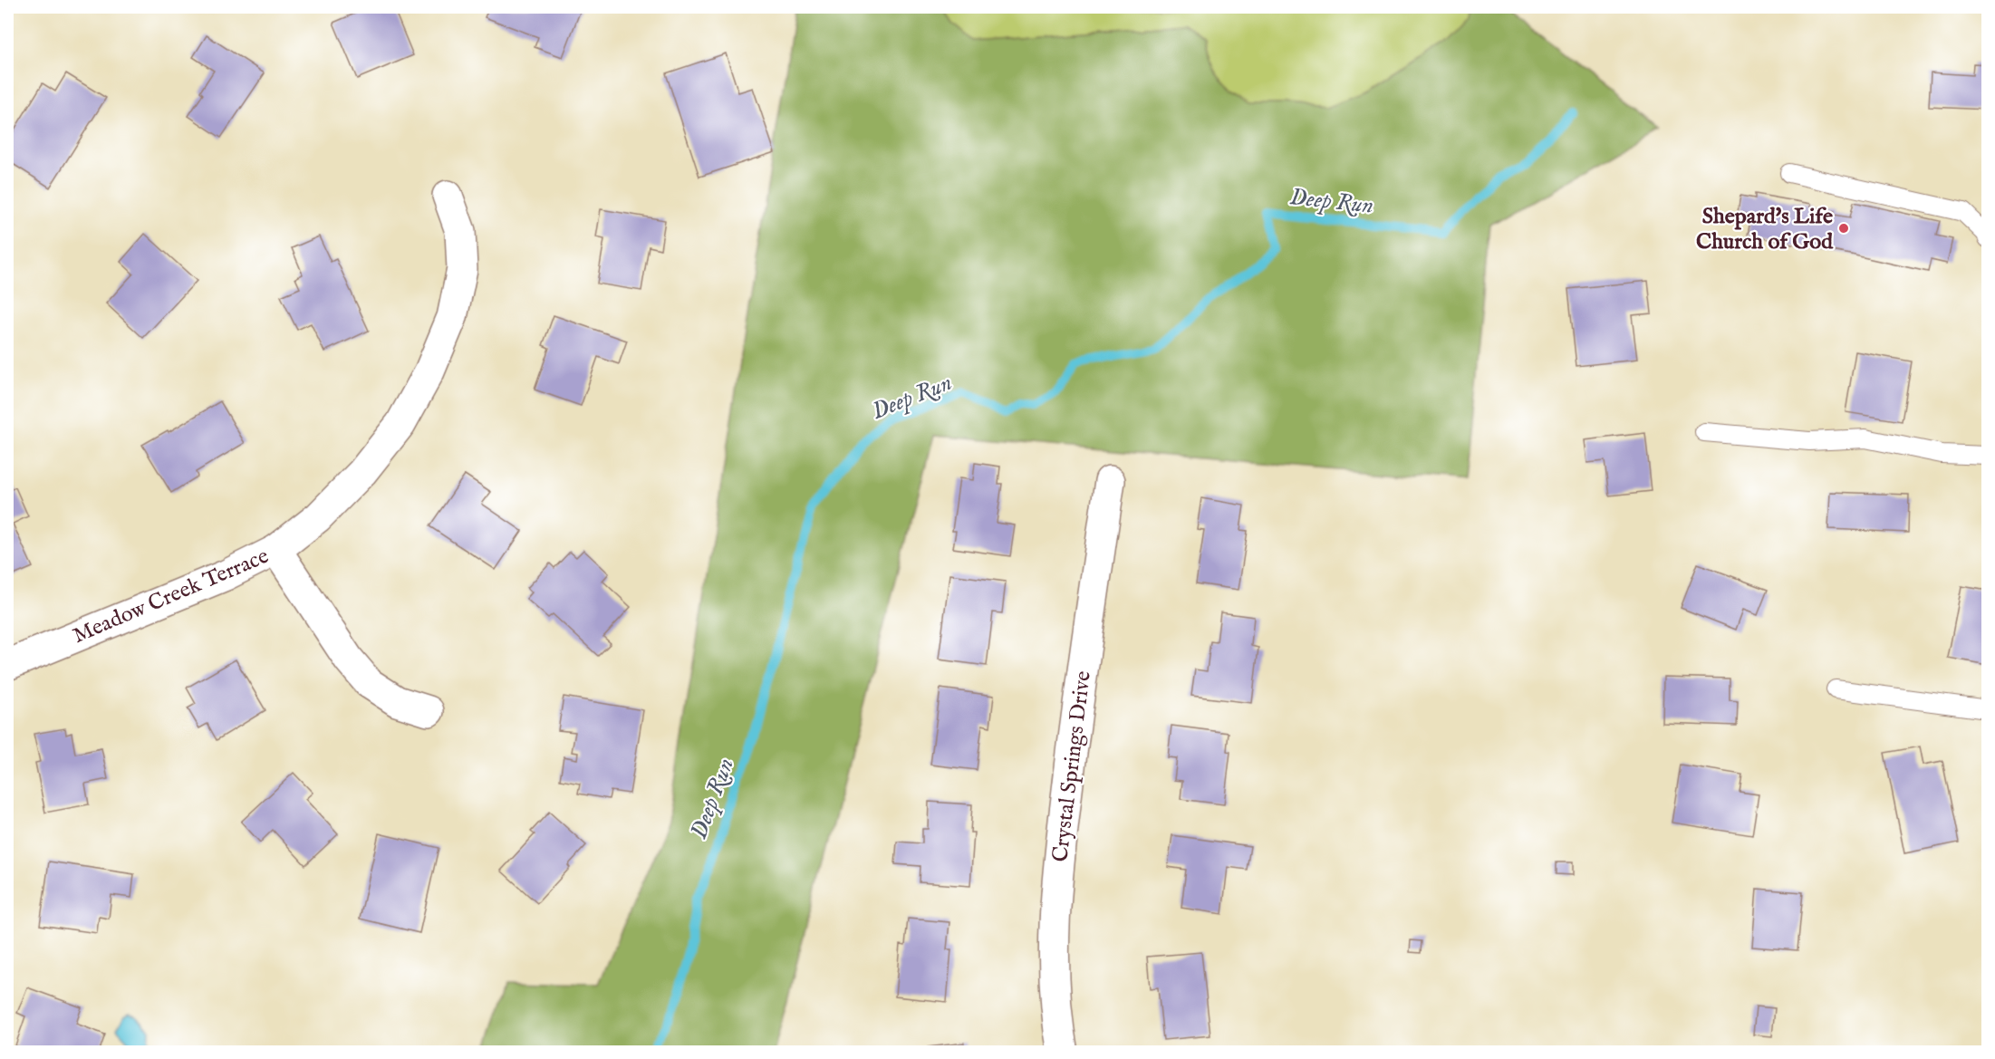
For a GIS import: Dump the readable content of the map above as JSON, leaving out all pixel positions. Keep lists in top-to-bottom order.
{
  "streets": {
    "street": ["Meadow Creek Terrace", "Crystal Springs Drive"]
  },
  "water": ["Deep Run"],
  "places": ["Shepard's Life Church of God"]
}
